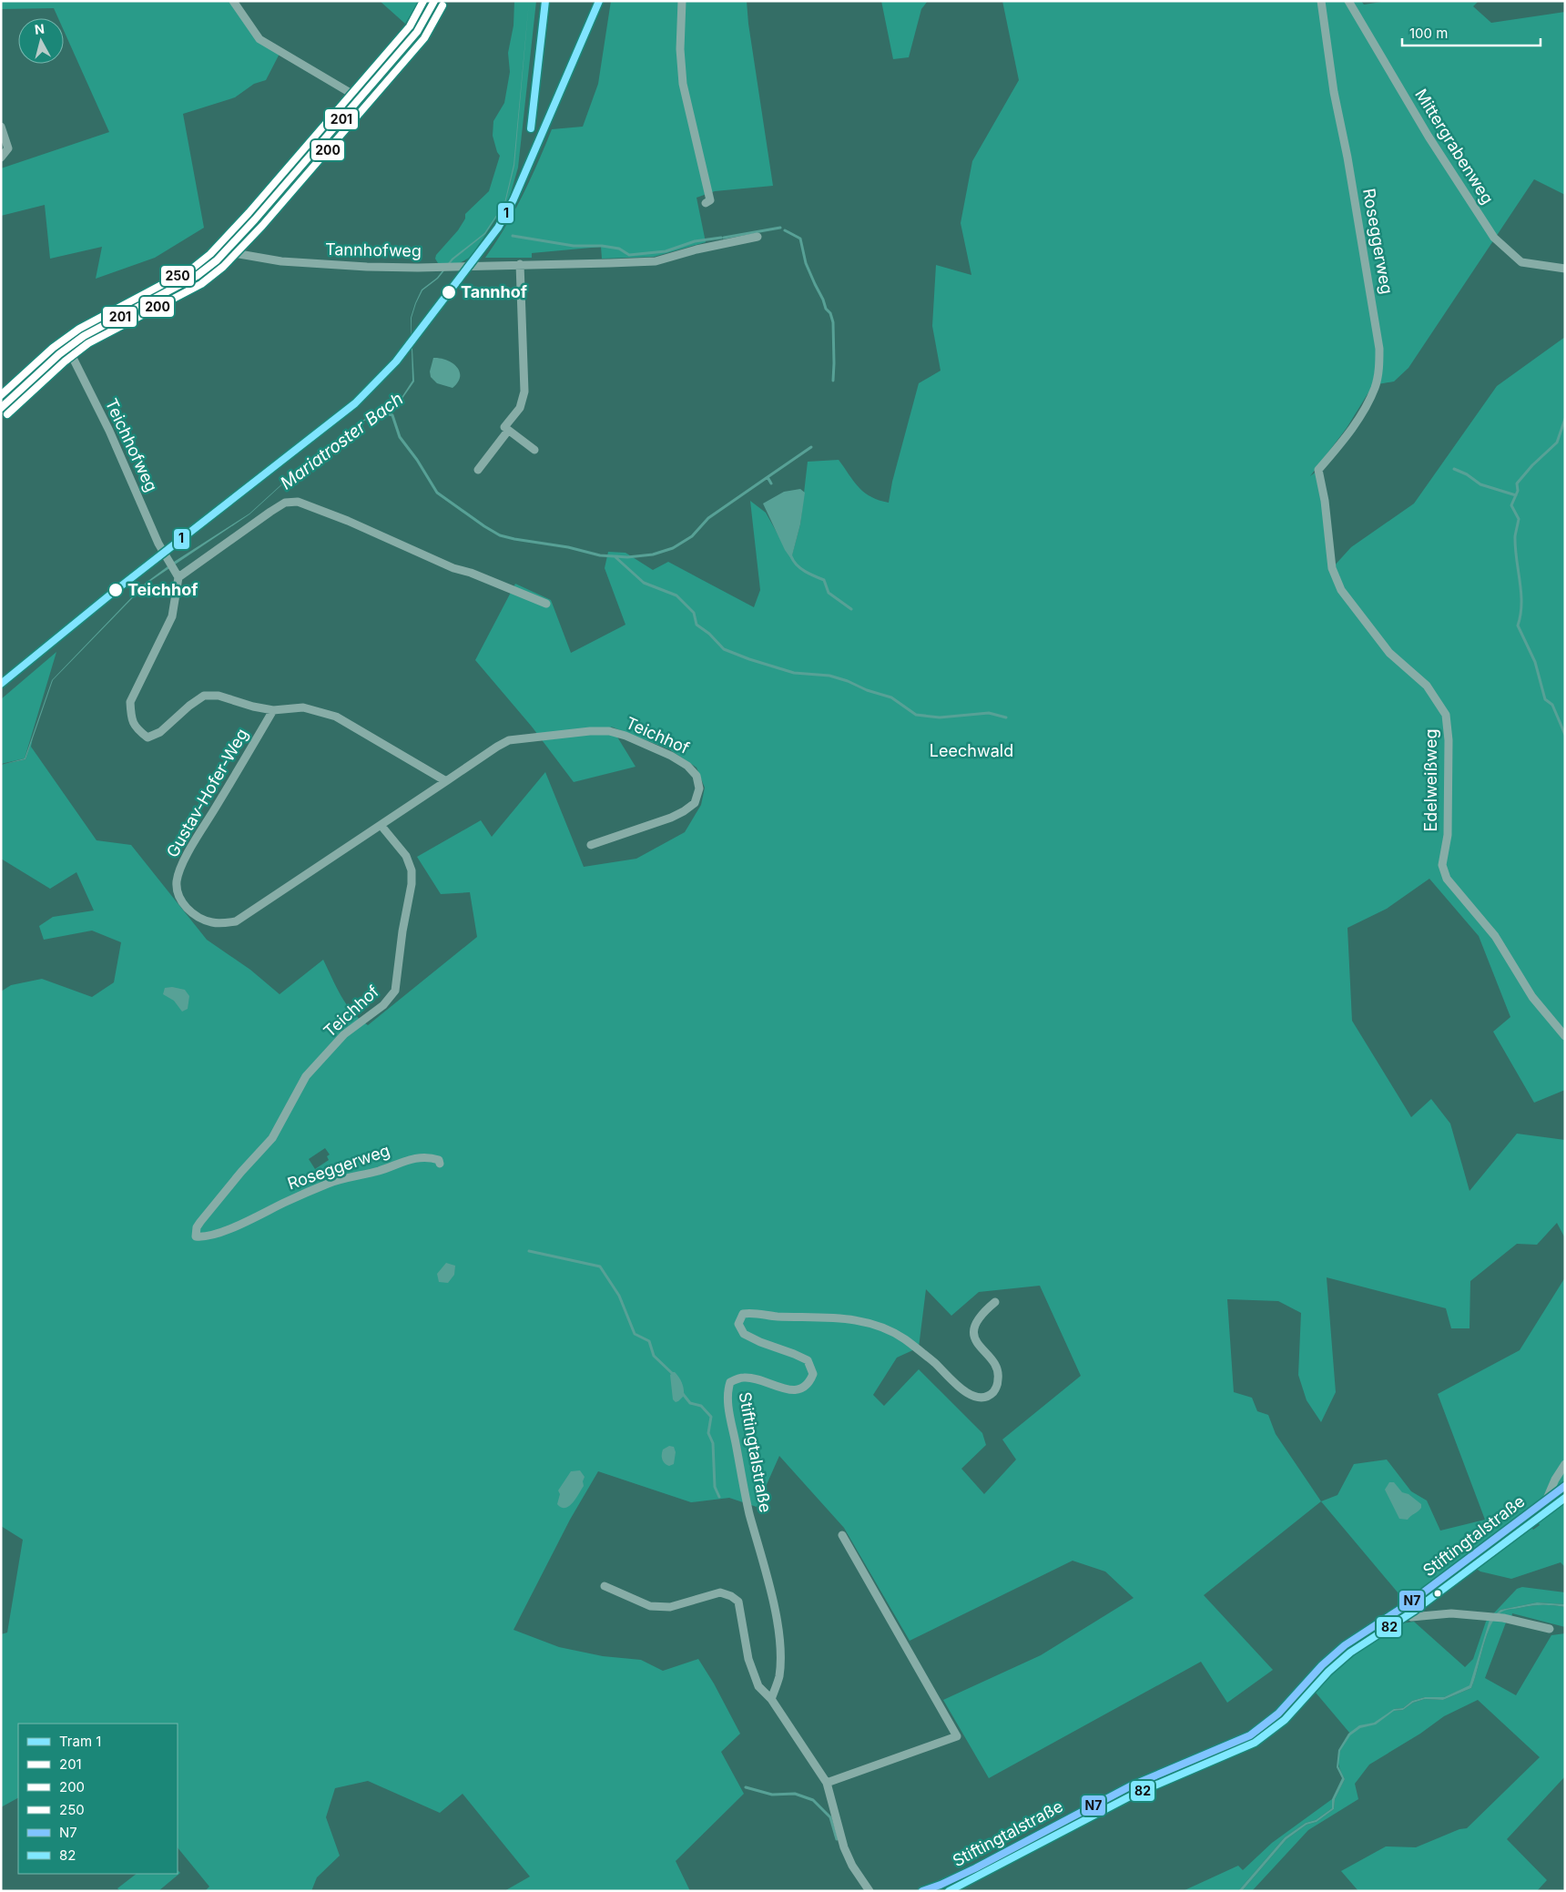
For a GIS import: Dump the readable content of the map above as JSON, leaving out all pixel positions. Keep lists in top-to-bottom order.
{
  "streets": {
    "street": [
      "Mittergrabenweg",
      "Roseggerweg",
      "Tannhofweg",
      "Teichhofweg",
      "Teichhof",
      "Edelweißweg",
      "Gustav-Hofer-Weg",
      "Stiftingtalstraße"
    ]
  },
  "crossings": [
    ["Roseggerweg", "Teichhof"],
    ["Roseggerweg", "Edelweißweg"],
    ["Teichhof", "Gustav-Hofer-Weg"]
  ],
  "water": ["Mariatroster Bach"],
  "parks": ["Leechwald"],
  "places": ["Tannhof", "Teichhof"],
  "lines": [
    "tram line 1",
    "transit line 201",
    "transit line 250",
    "transit line 200",
    "transit line N7",
    "transit line 82"
  ],
  "legend": [
    "Tram 1",
    "201",
    "200",
    "250",
    "N7",
    "82"
  ],
  "scale_bar": "100 m",
  "north": "top"
}
